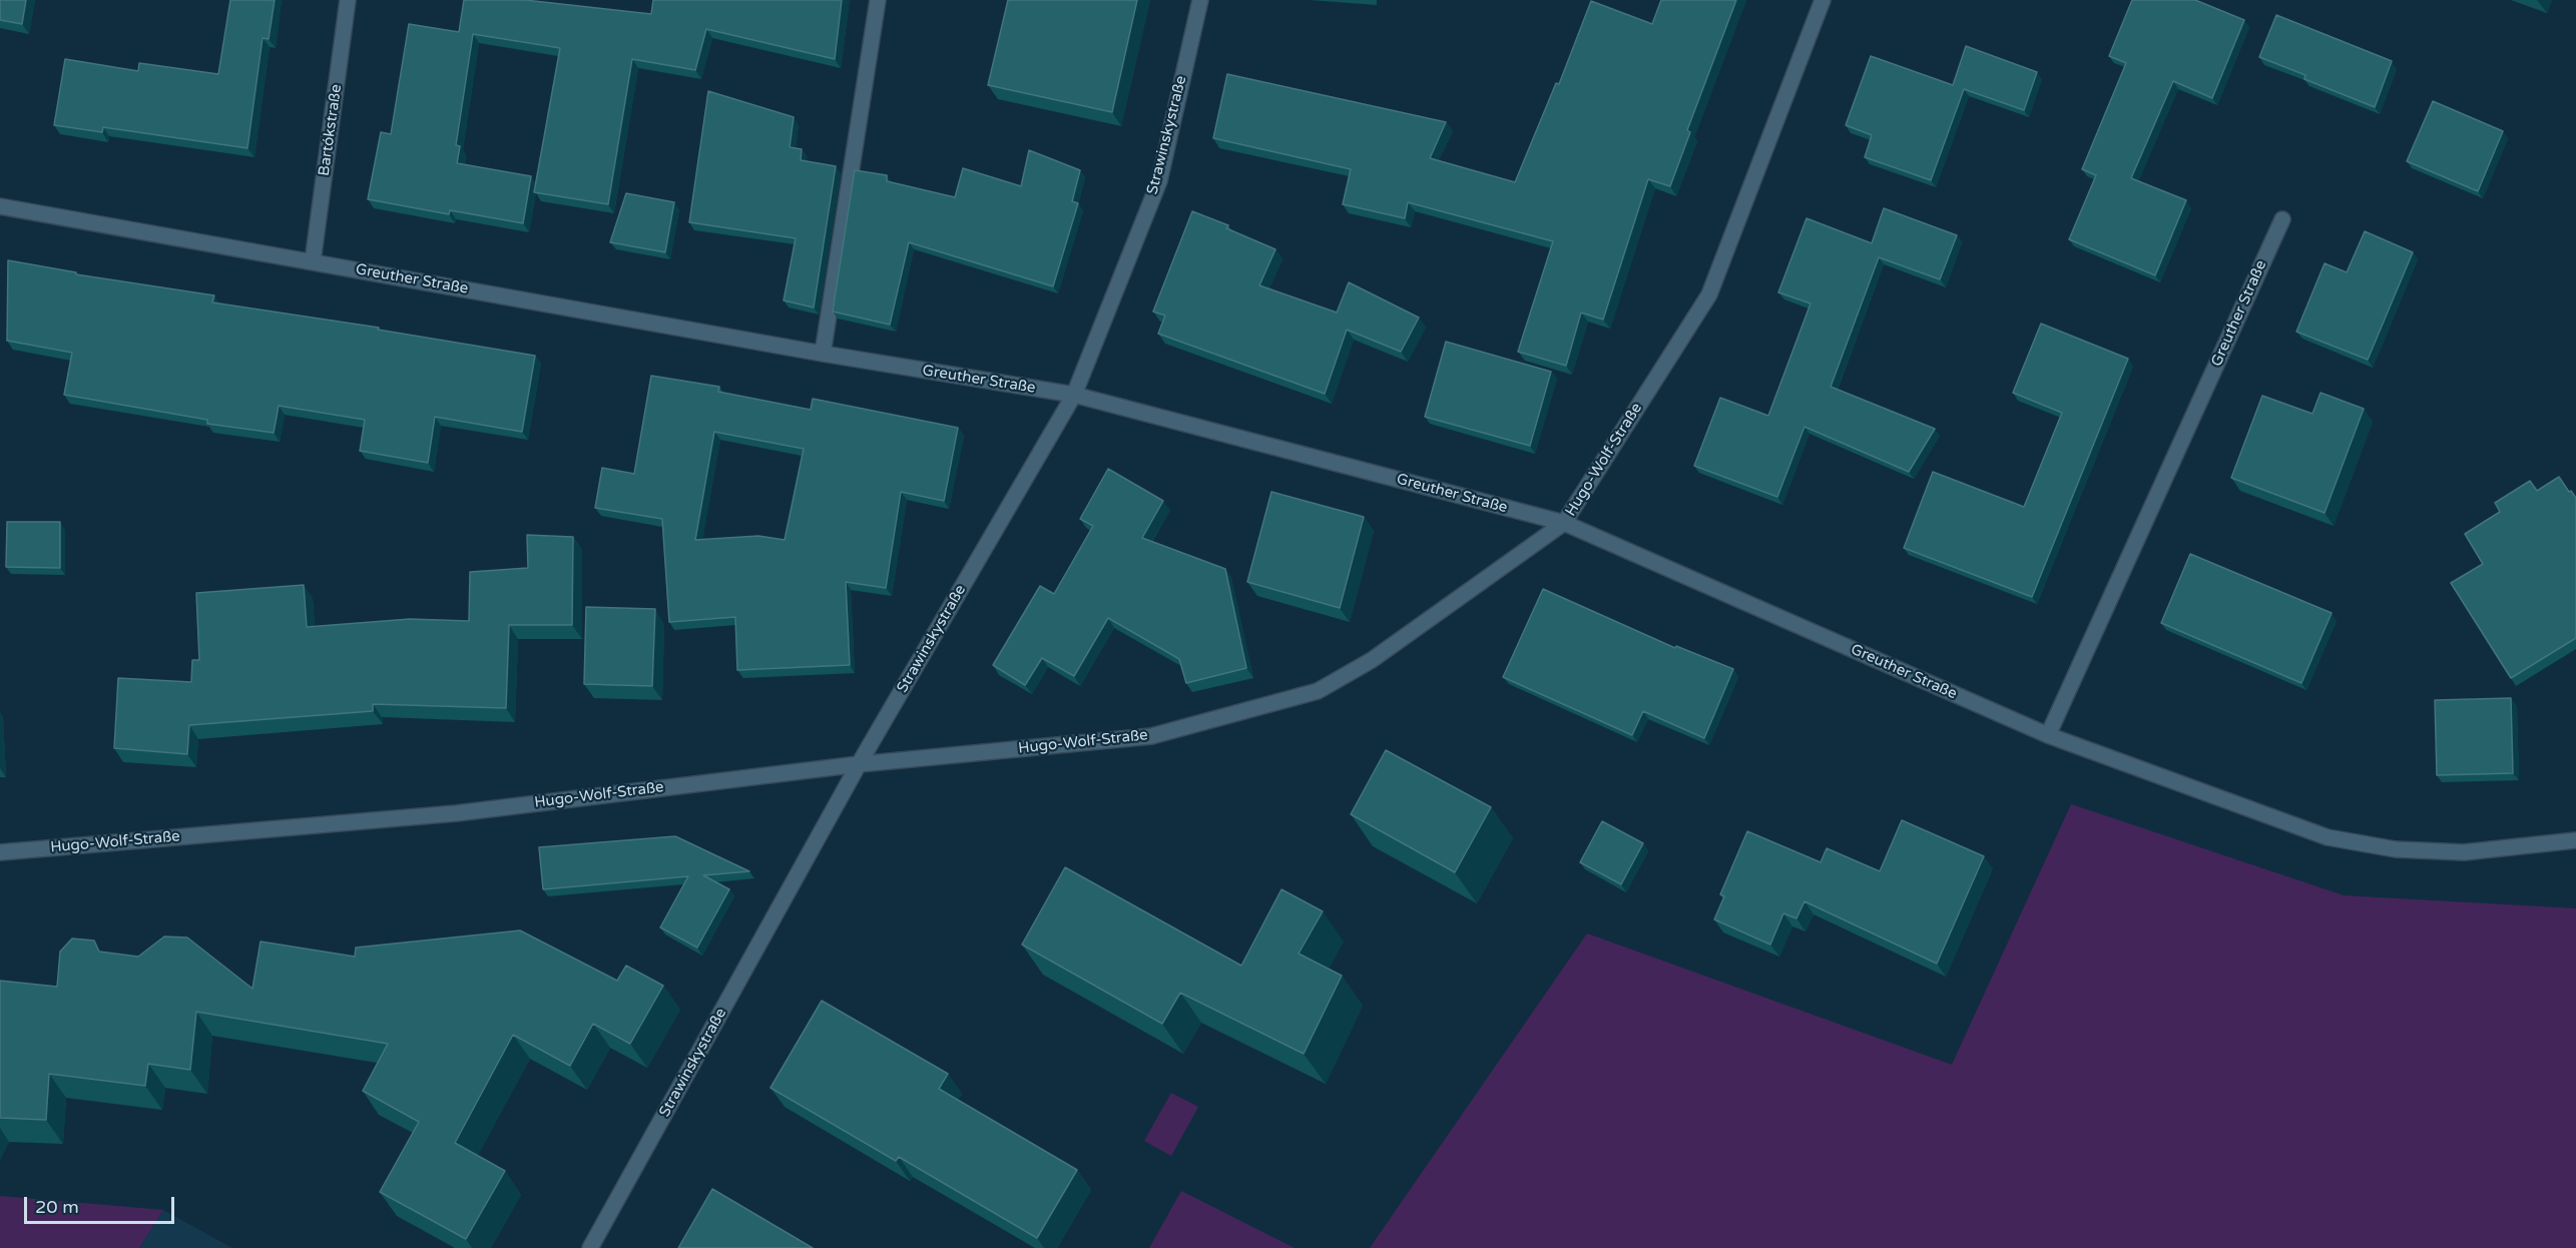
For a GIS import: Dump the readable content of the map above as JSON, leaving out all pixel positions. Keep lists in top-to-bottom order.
{
  "streets": {
    "street": [
      "Bartókstraße",
      "Strawinskystraße",
      "Greuther Straße",
      "Hugo-Wolf-Straße"
    ]
  },
  "crossings": [
    ["Bartókstraße", "Greuther Straße"],
    ["Strawinskystraße", "Greuther Straße"],
    ["Strawinskystraße", "Hugo-Wolf-Straße"],
    ["Greuther Straße", "Hugo-Wolf-Straße"]
  ],
  "scale_bar": "20 m"
}
